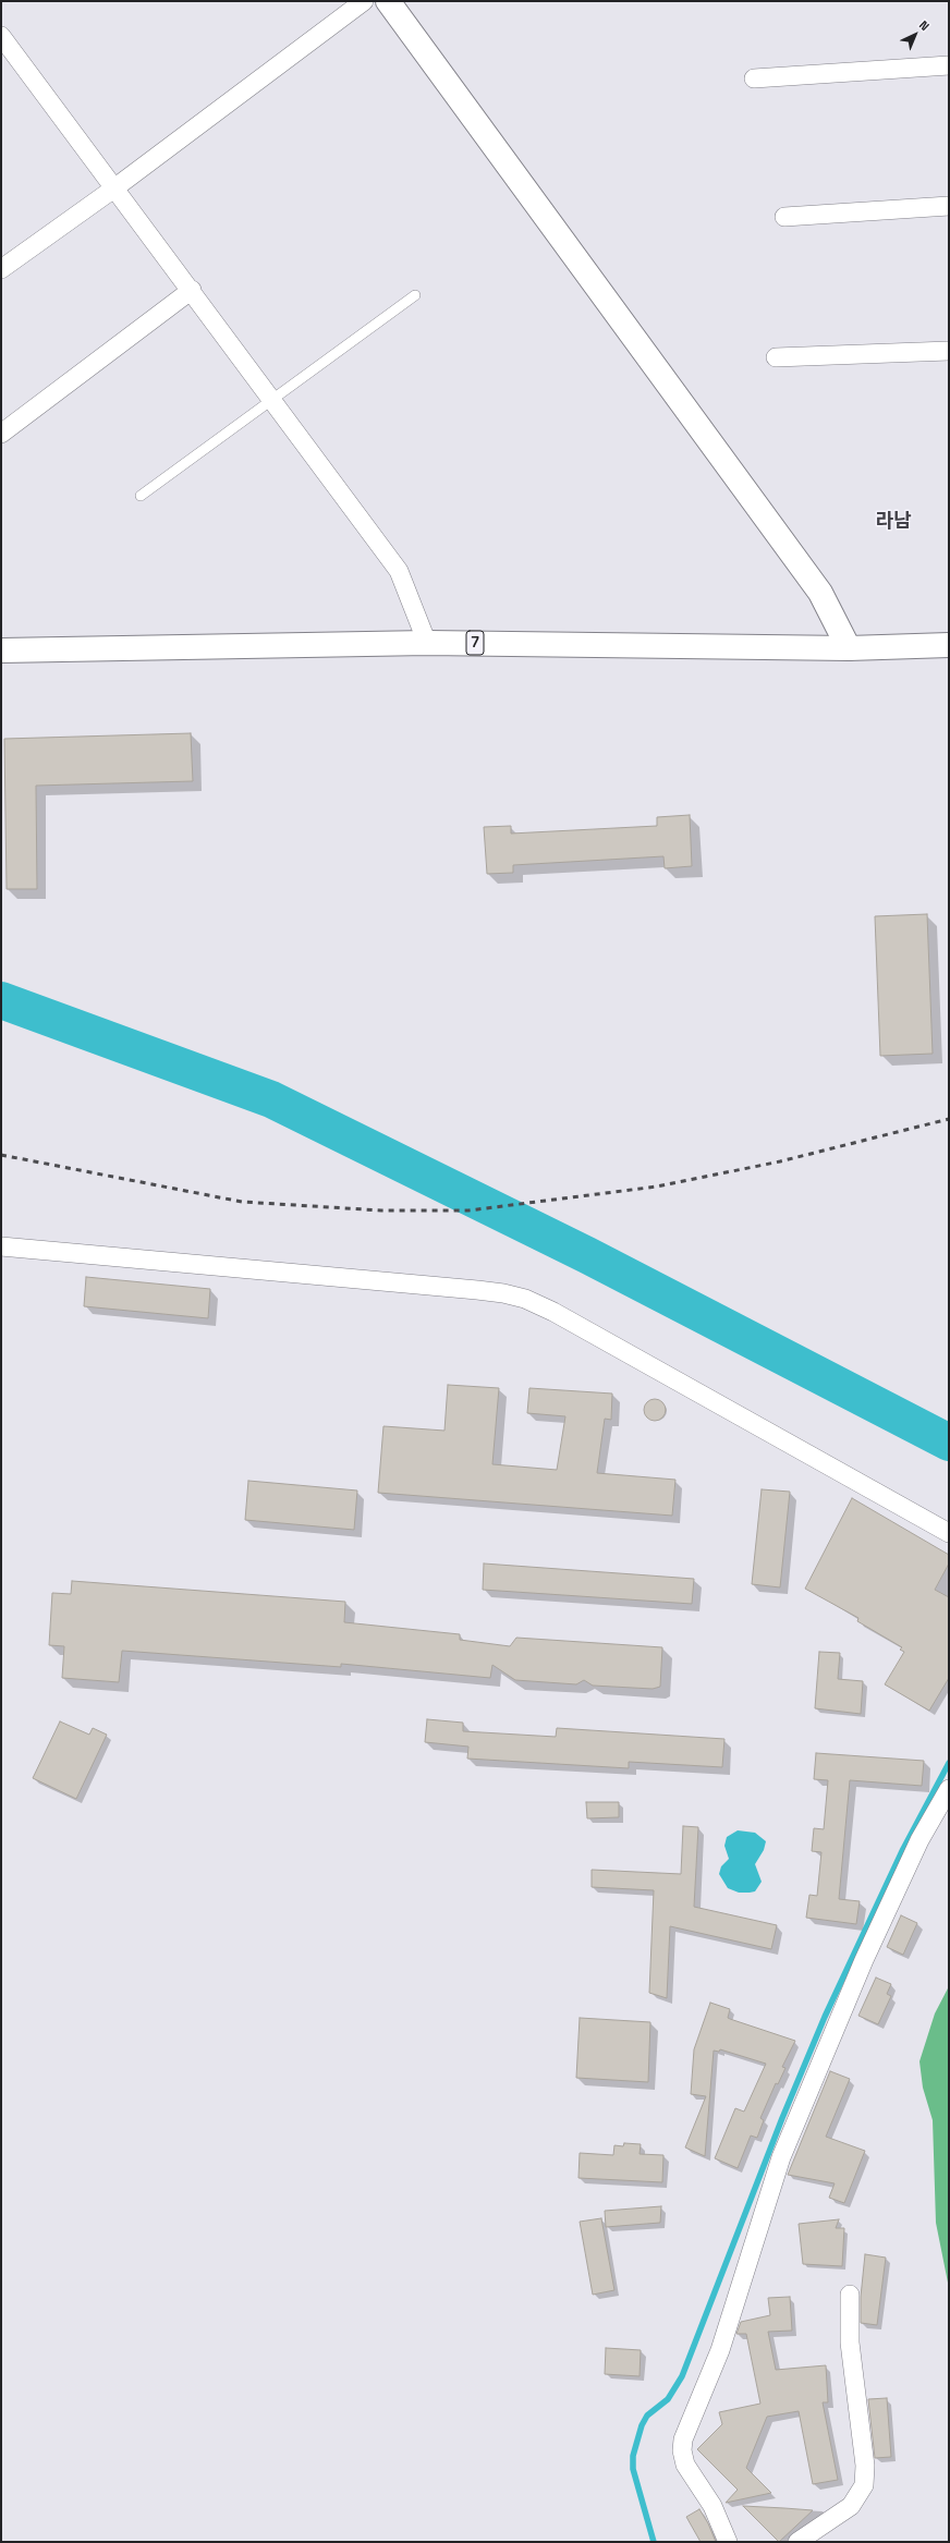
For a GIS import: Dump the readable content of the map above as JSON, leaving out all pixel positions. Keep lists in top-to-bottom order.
{
  "streets": {
    "main road": ["7"]
  },
  "districts": ["라남"],
  "north": "top right"
}
